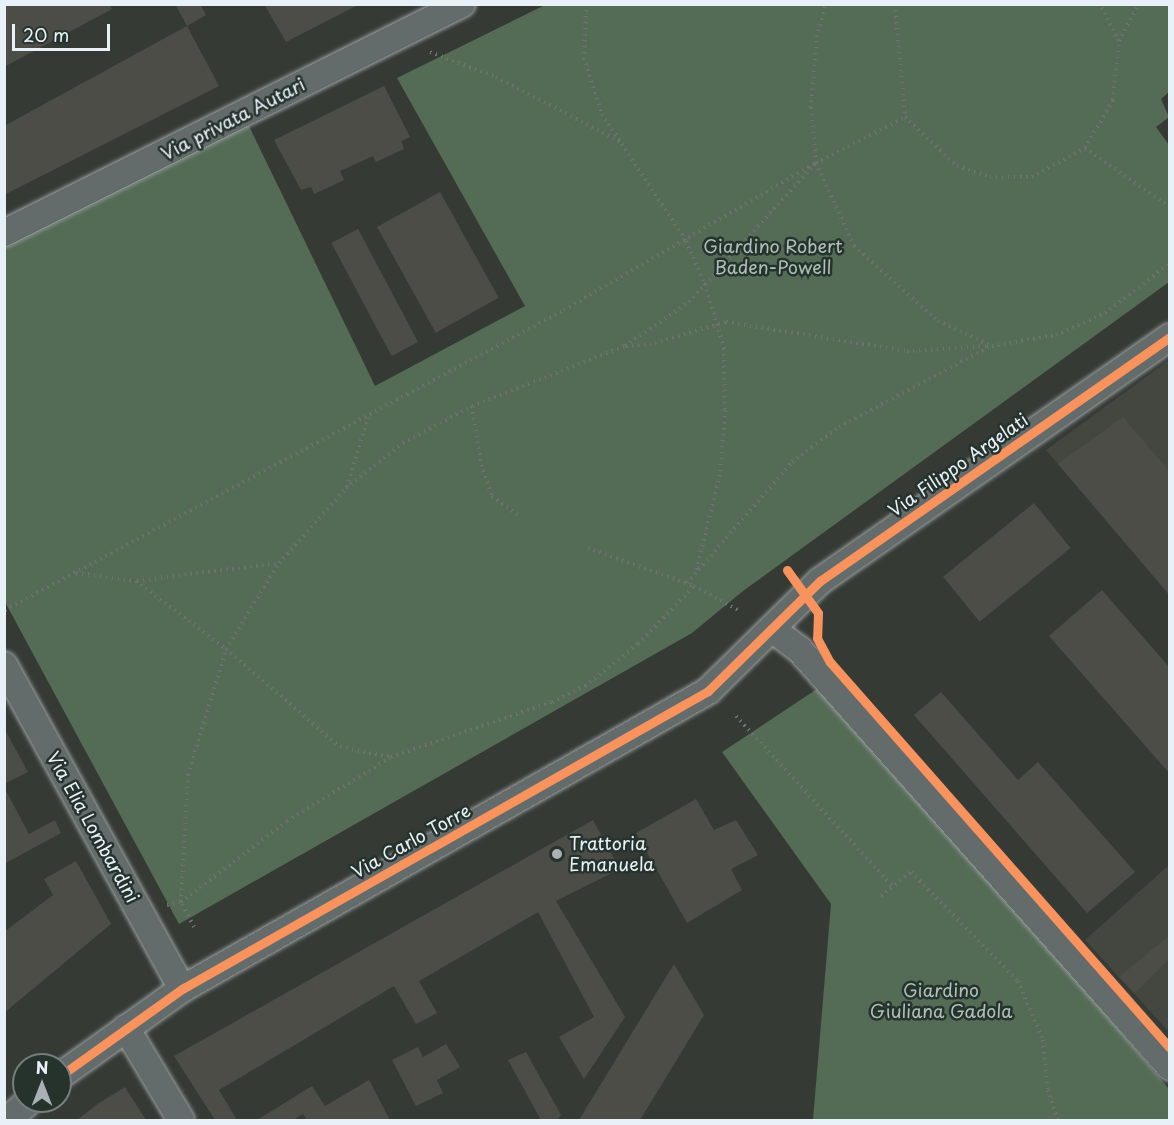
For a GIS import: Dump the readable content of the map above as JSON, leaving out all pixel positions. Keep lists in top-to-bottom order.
{
  "streets": {
    "street": [
      "Via privata Autari",
      "Via Filippo Argelati",
      "Via Elia Lombardini",
      "Via Carlo Torre"
    ]
  },
  "crossings": [
    ["Via Filippo Argelati", "Via Carlo Torre"],
    ["Via Elia Lombardini", "Via Carlo Torre"]
  ],
  "parks": ["Giardino Robert Baden-Powell", "Giardino Giuliana Gadola"],
  "places": ["Trattoria Emanuela"],
  "scale_bar": "20 m",
  "north": "top"
}
